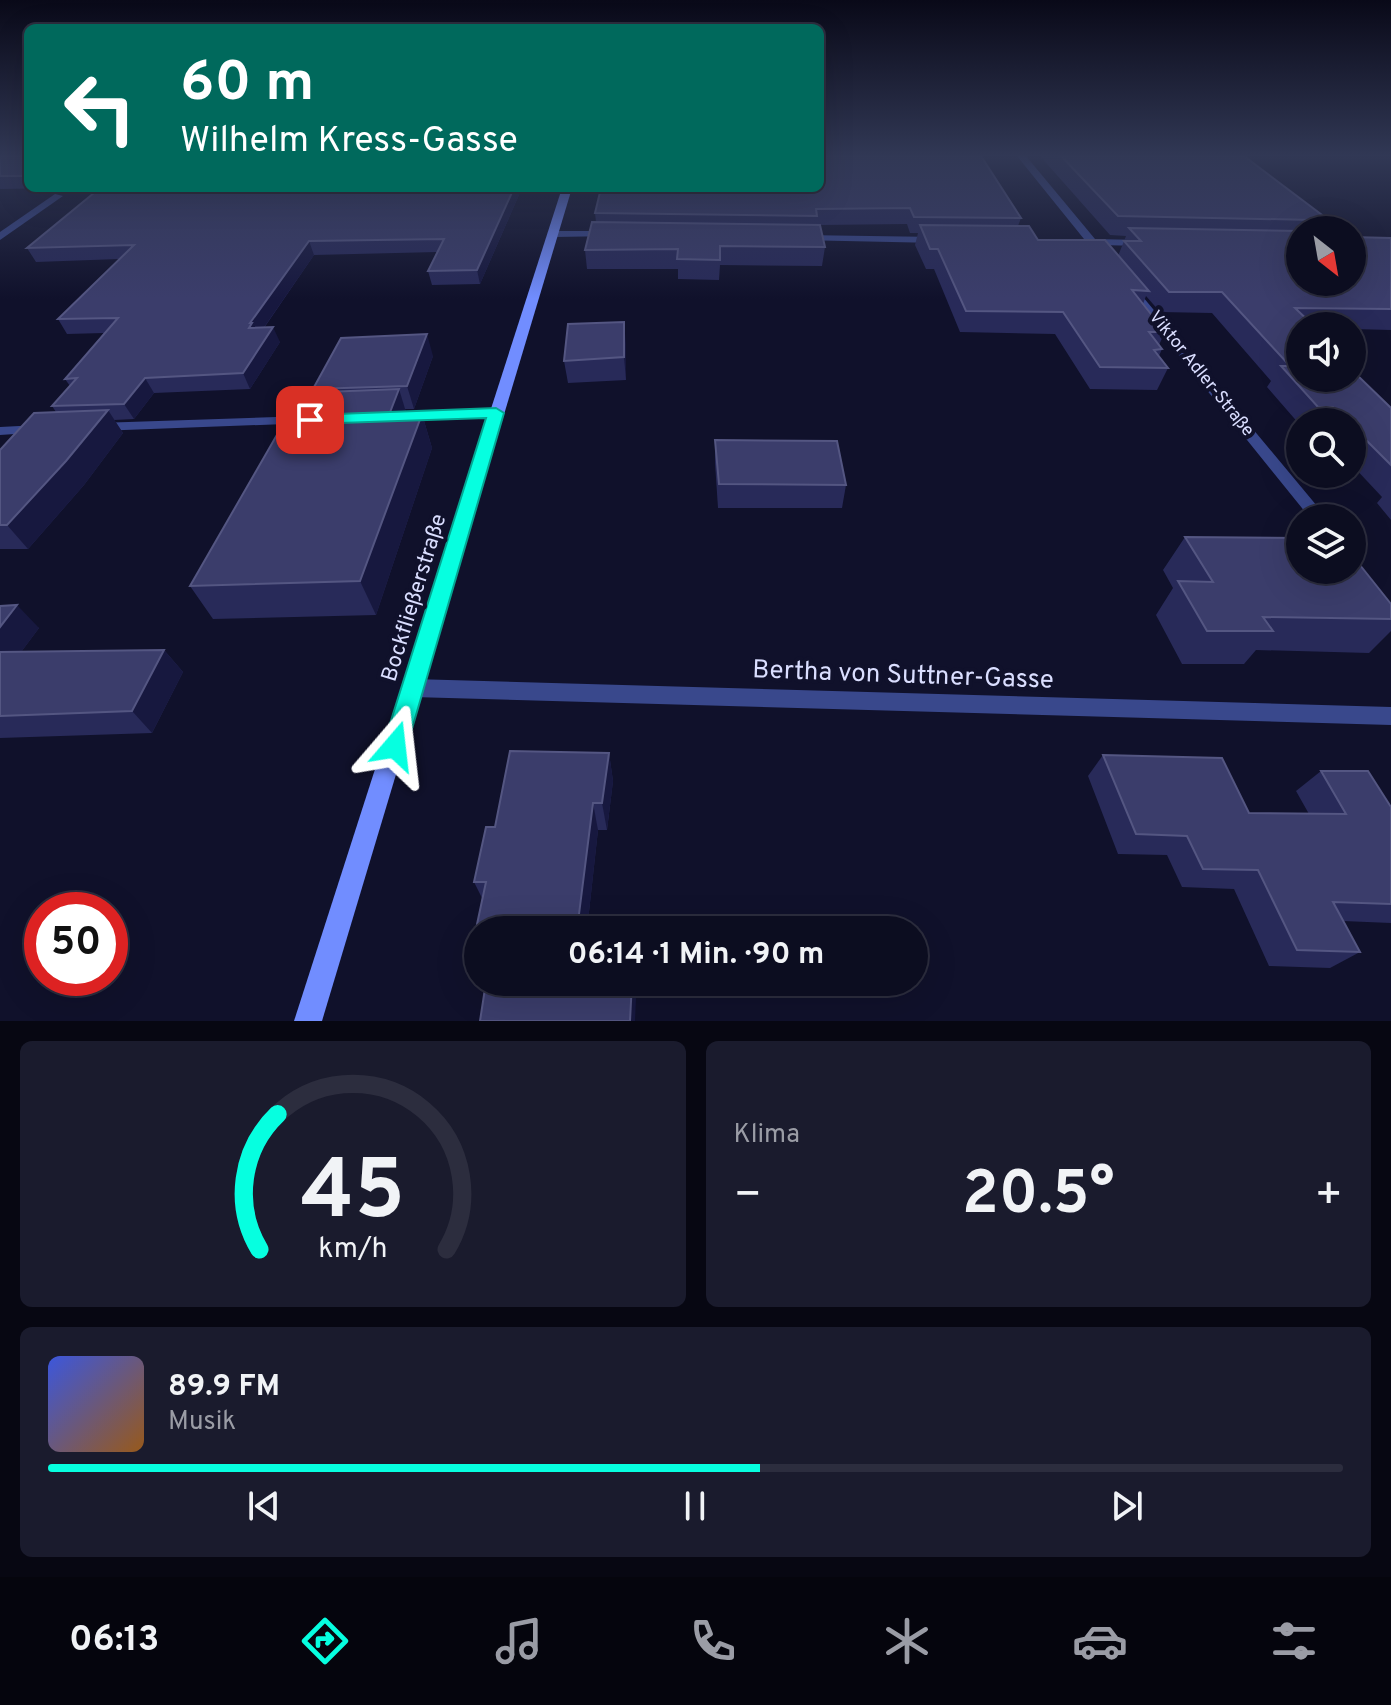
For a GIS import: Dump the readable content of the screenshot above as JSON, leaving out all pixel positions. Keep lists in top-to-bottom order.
{
  "streets": {
    "main road": ["Bockfließerstraße"],
    "street": ["Viktor Adler-Straße", "Bertha von Suttner-Gasse"]
  },
  "crossings": [
    ["Bockfließerstraße", "Bertha von Suttner-Gasse"]
  ],
  "north": "bottom right",
  "page": {
    "turn": ["60 m", "Wilhelm Kress-Gasse"],
    "limit": "50",
    "trip": "06:14 · 1 Min. · 90 m",
    "tile": "Klima",
    "heat": ["−", "20.5°", "+"],
    "song": ["89.9 FM", "Musik"],
    "tabs": "06:13",
    "gauge": ["45", "km/h"]
  }
}
